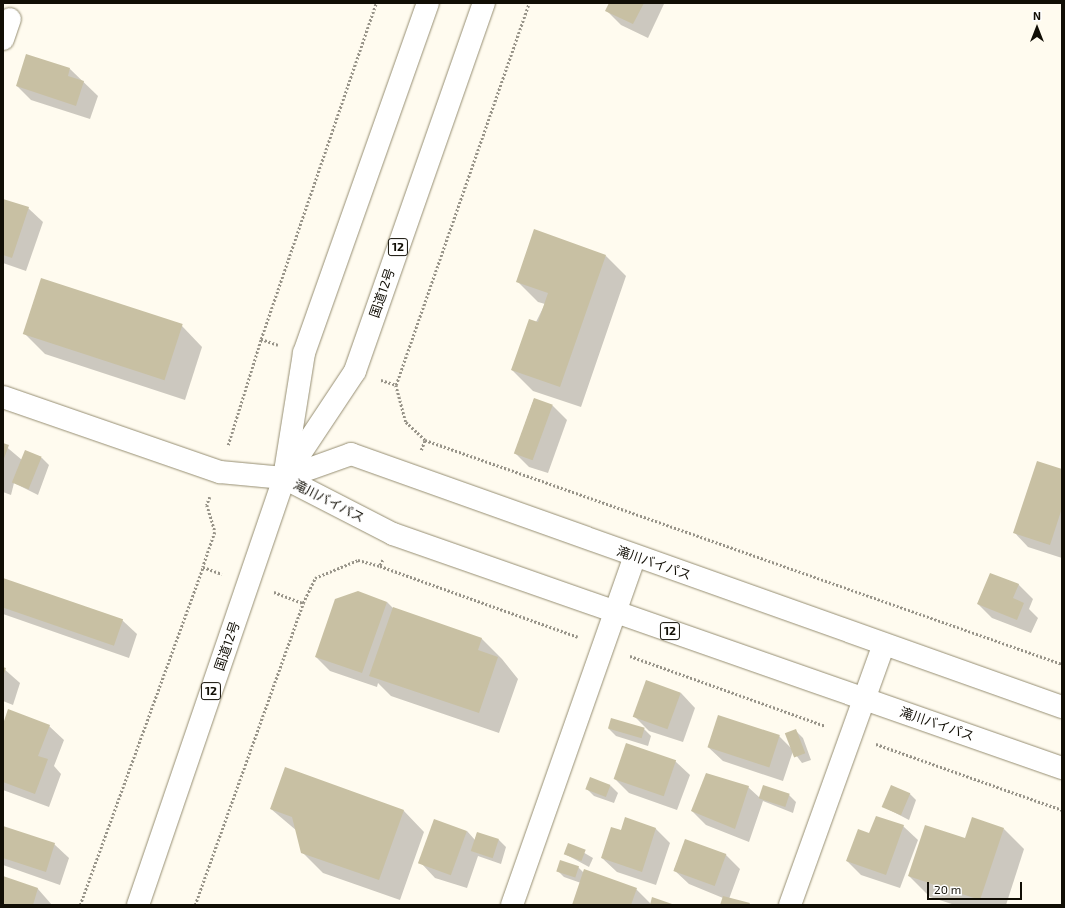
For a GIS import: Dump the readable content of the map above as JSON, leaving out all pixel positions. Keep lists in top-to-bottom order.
{
  "streets": {
    "main road": ["12", "国道12号", "滝川バイパス"]
  },
  "crossings": [
    ["国道12号", "滝川バイパス"]
  ],
  "scale_bar": "20 m",
  "north": "top"
}
